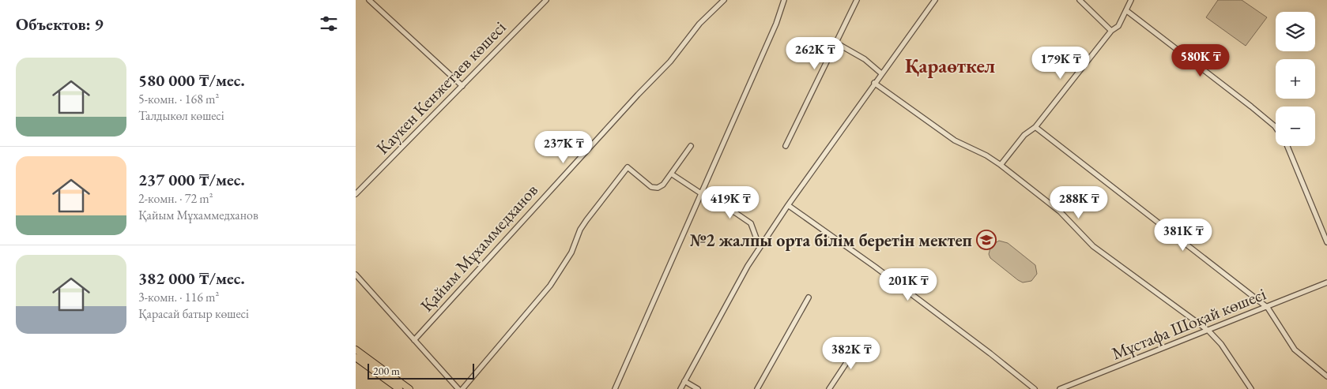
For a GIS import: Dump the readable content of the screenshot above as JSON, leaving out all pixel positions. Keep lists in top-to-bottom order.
{
  "streets": {
    "street": ["Каукен Кенжетаев көшесі", "Қайым Мұхаммедханов", "Мұстафа Шоқай көшесі"]
  },
  "districts": ["Қараөткел"],
  "places": {
    "school or university": ["№2 жалпы орта білім беретін мектеп"]
  },
  "scale_bar": "200 m",
  "page": {
    "heading": "Объектов: 9",
    "map_buttons": ["+", "−"],
    "price": [
      "262K ₸",
      "580K ₸",
      "179K ₸",
      "237K ₸",
      "419K ₸",
      "288K ₸",
      "381K ₸",
      "201K ₸",
      "382K ₸"
    ],
    "list": [
      {
        "name": "580 000 ₸/мес.",
        "note": "5-комн. · 168 m² · Талдыкөл көшесі"
      },
      {
        "name": "237 000 ₸/мес.",
        "note": "2-комн. · 72 m² · Қайым Мұхаммедханов"
      },
      {
        "name": "382 000 ₸/мес.",
        "note": "3-комн. · 116 m² · Қарасай батыр көшесі"
      }
    ],
    "scale": "200 m"
  }
}
